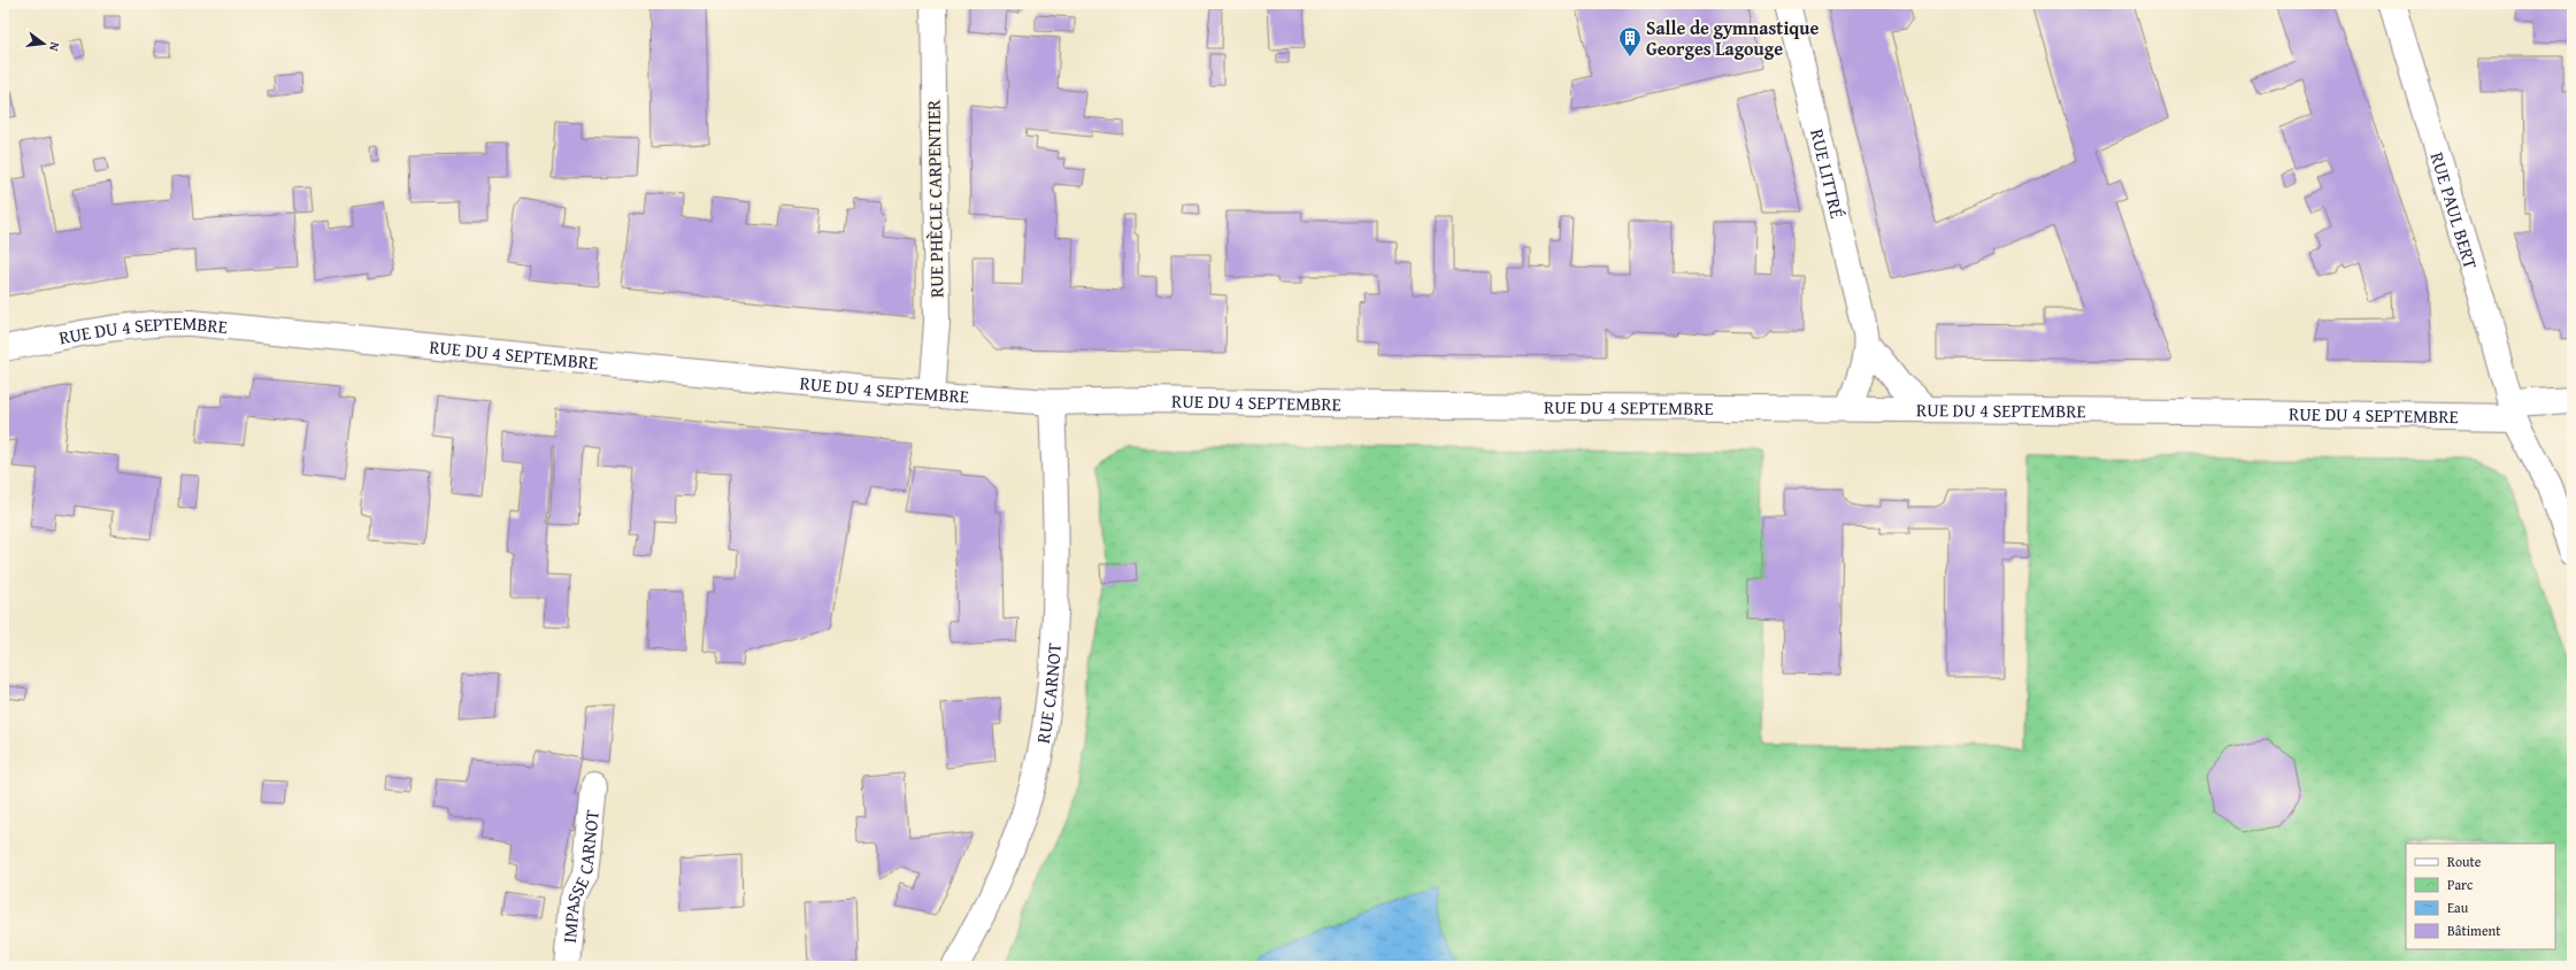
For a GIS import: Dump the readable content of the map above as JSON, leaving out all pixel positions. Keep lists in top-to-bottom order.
{
  "streets": {
    "street": [
      "RUE LITTRÉ",
      "RUE PHÈCLE CARPENTIER",
      "RUE PAUL BERT",
      "RUE DU 4 SEPTEMBRE",
      "RUE CARNOT",
      "IMPASSE CARNOT"
    ]
  },
  "crossings": [
    ["RUE LITTRÉ", "RUE DU 4 SEPTEMBRE"],
    ["RUE PHÈCLE CARPENTIER", "RUE DU 4 SEPTEMBRE"],
    ["RUE PAUL BERT", "RUE DU 4 SEPTEMBRE"],
    ["RUE DU 4 SEPTEMBRE", "RUE CARNOT"]
  ],
  "places": {
    "building": ["Salle de gymnastique Georges Lagouge"]
  },
  "legend": [
    "Route",
    "Parc",
    "Eau",
    "Bâtiment"
  ],
  "north": "right"
}
